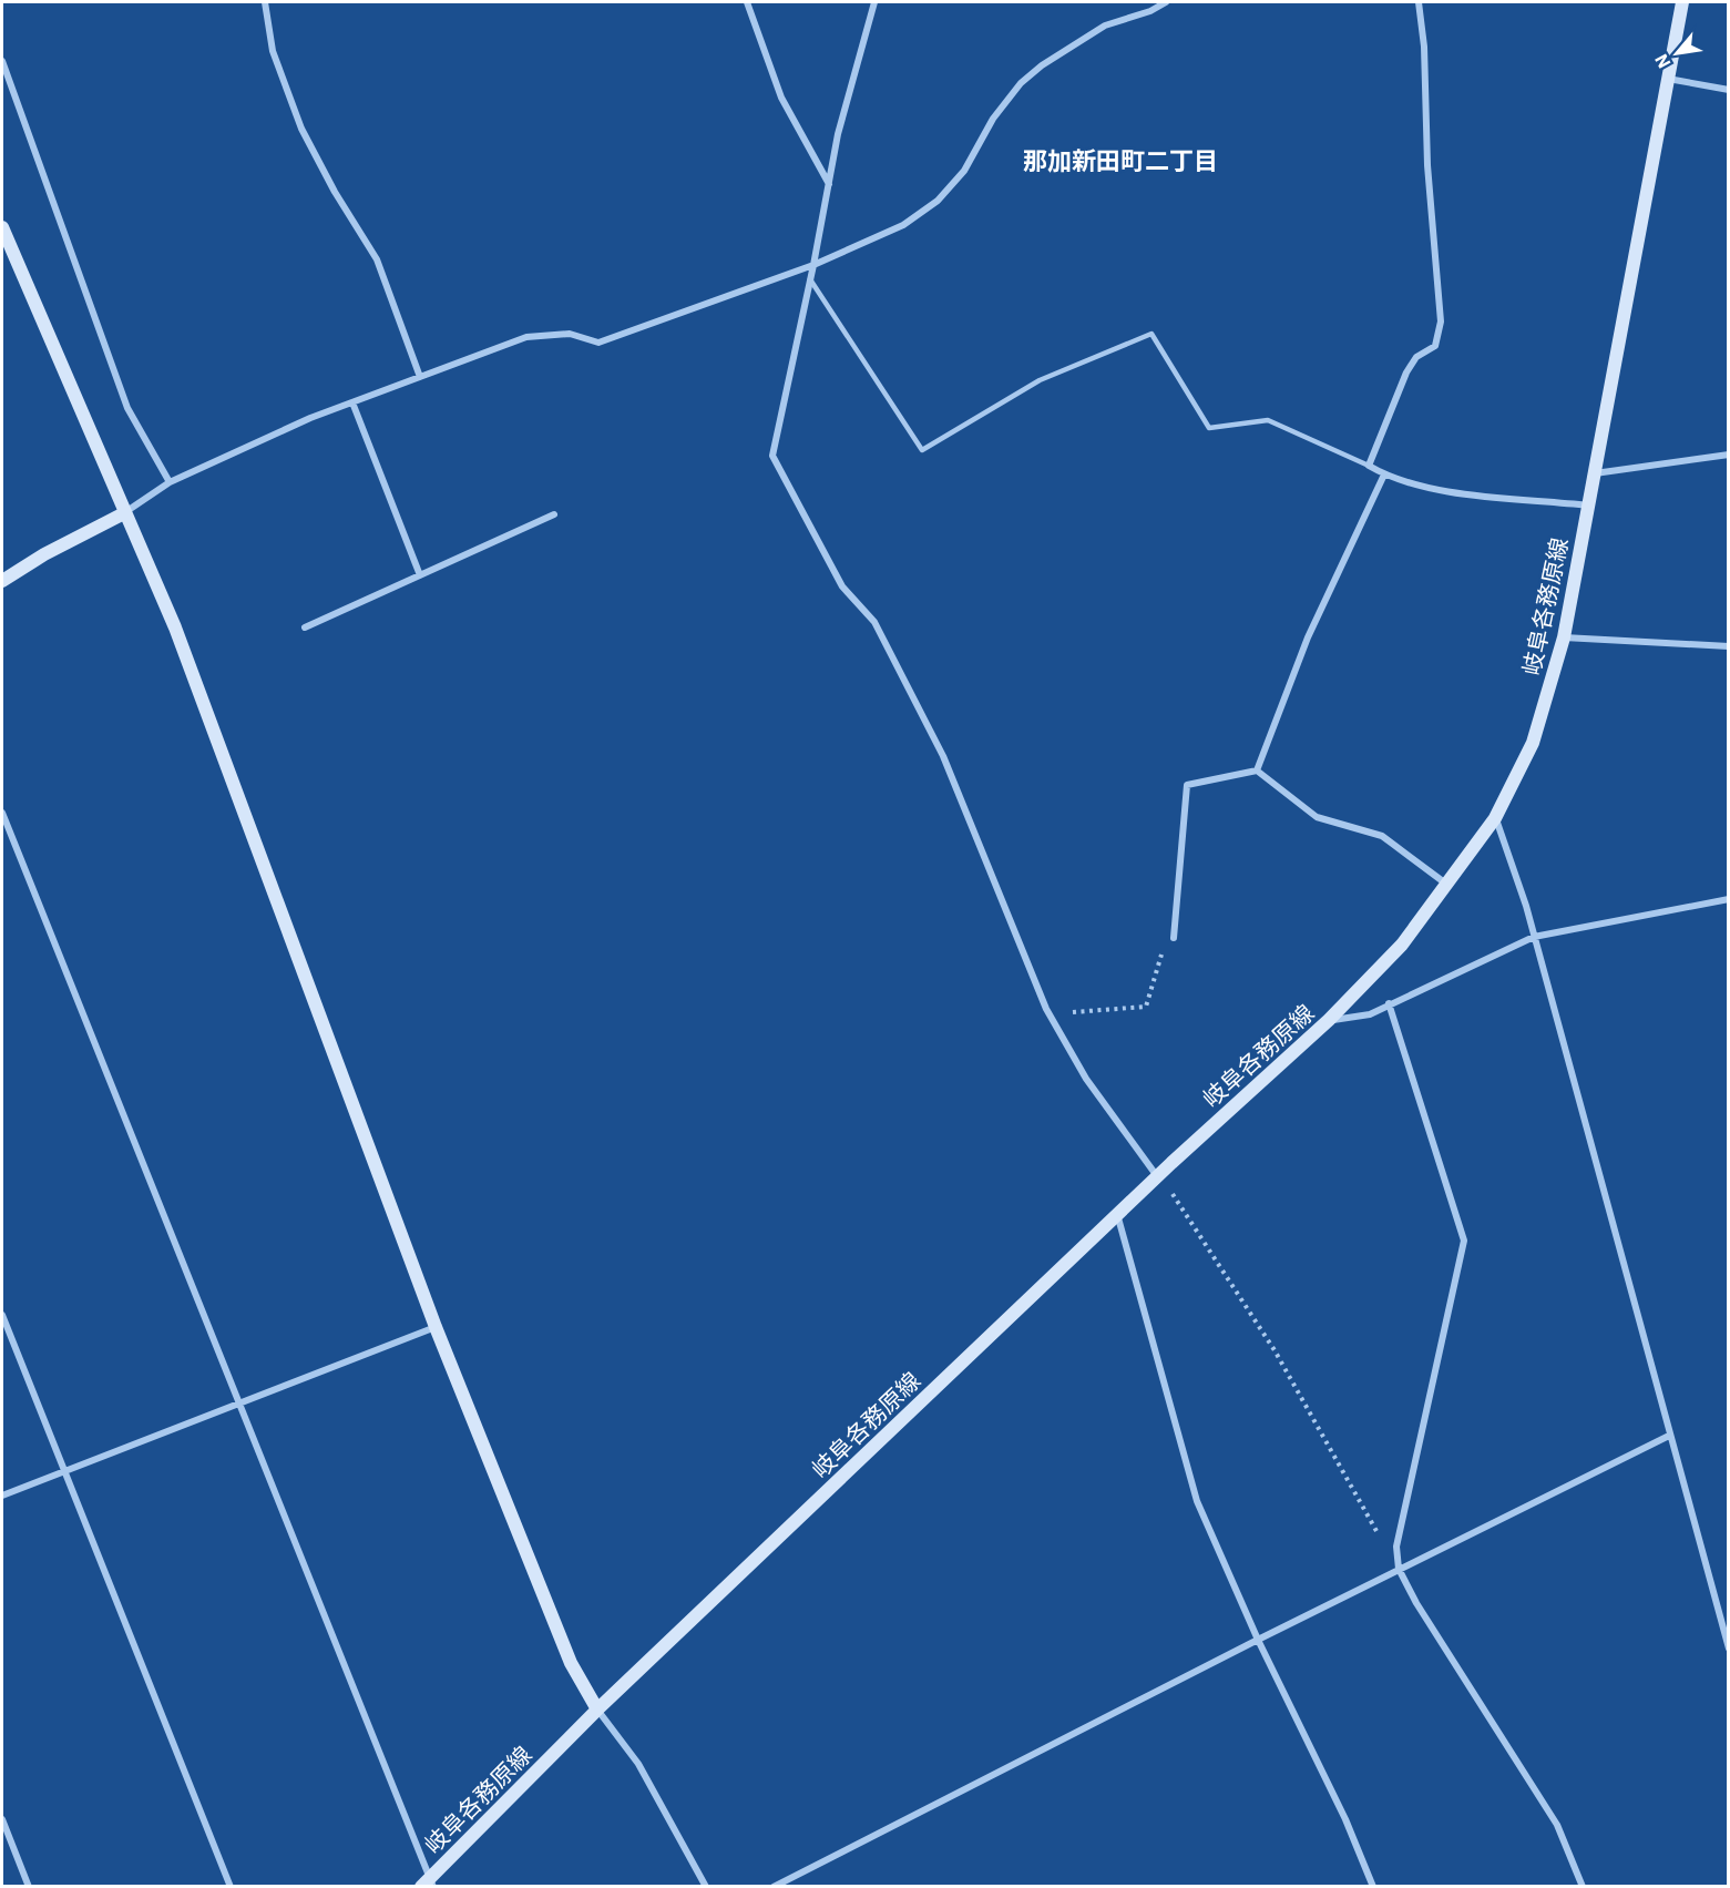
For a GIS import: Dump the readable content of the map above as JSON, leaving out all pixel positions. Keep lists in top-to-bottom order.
{
  "streets": {
    "main road": ["岐阜各務原線"]
  },
  "districts": ["那加新田町二丁目"],
  "north": "bottom left"
}
